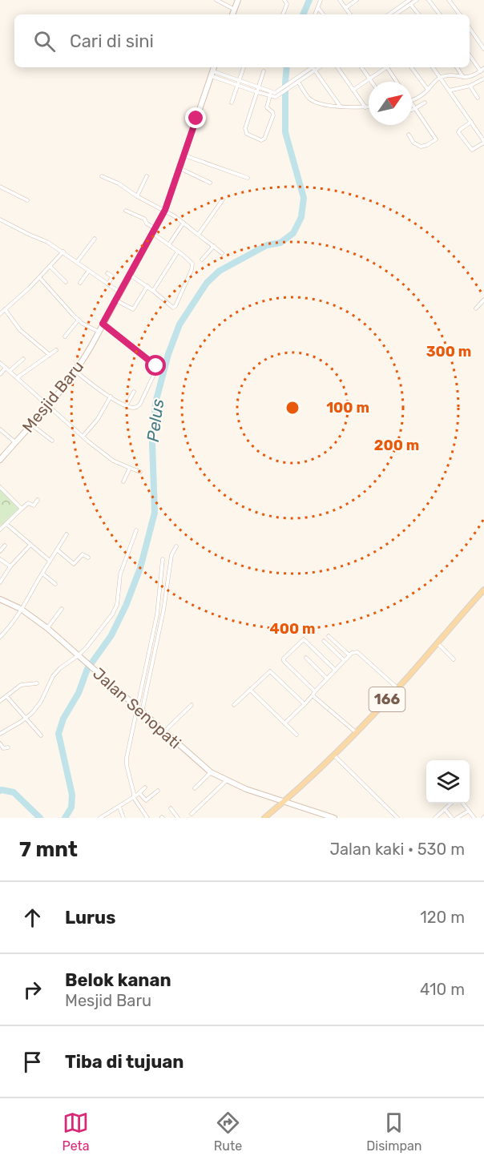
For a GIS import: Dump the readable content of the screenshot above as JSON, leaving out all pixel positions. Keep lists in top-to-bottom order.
{
  "streets": {
    "main road": ["166"],
    "street": ["Mesjid Baru", "Jalan Senopati"]
  },
  "crossings": [
    ["166", "Jalan Senopati"]
  ],
  "water": ["Pelus"],
  "north": "top right",
  "page": {
    "search": "Cari di sini",
    "heading": ["7 mnt", "Jalan kaki · 530 m"],
    "list": [
      ["Lurus", "120 m"],
      ["Belok kanan", "Mesjid Baru", "410 m"],
      "Tiba di tujuan"
    ],
    "nav": ["Peta", "Rute", "Disimpan"]
  },
  "rings": [
    "300 m",
    "100 m",
    "200 m",
    "400 m"
  ]
}
